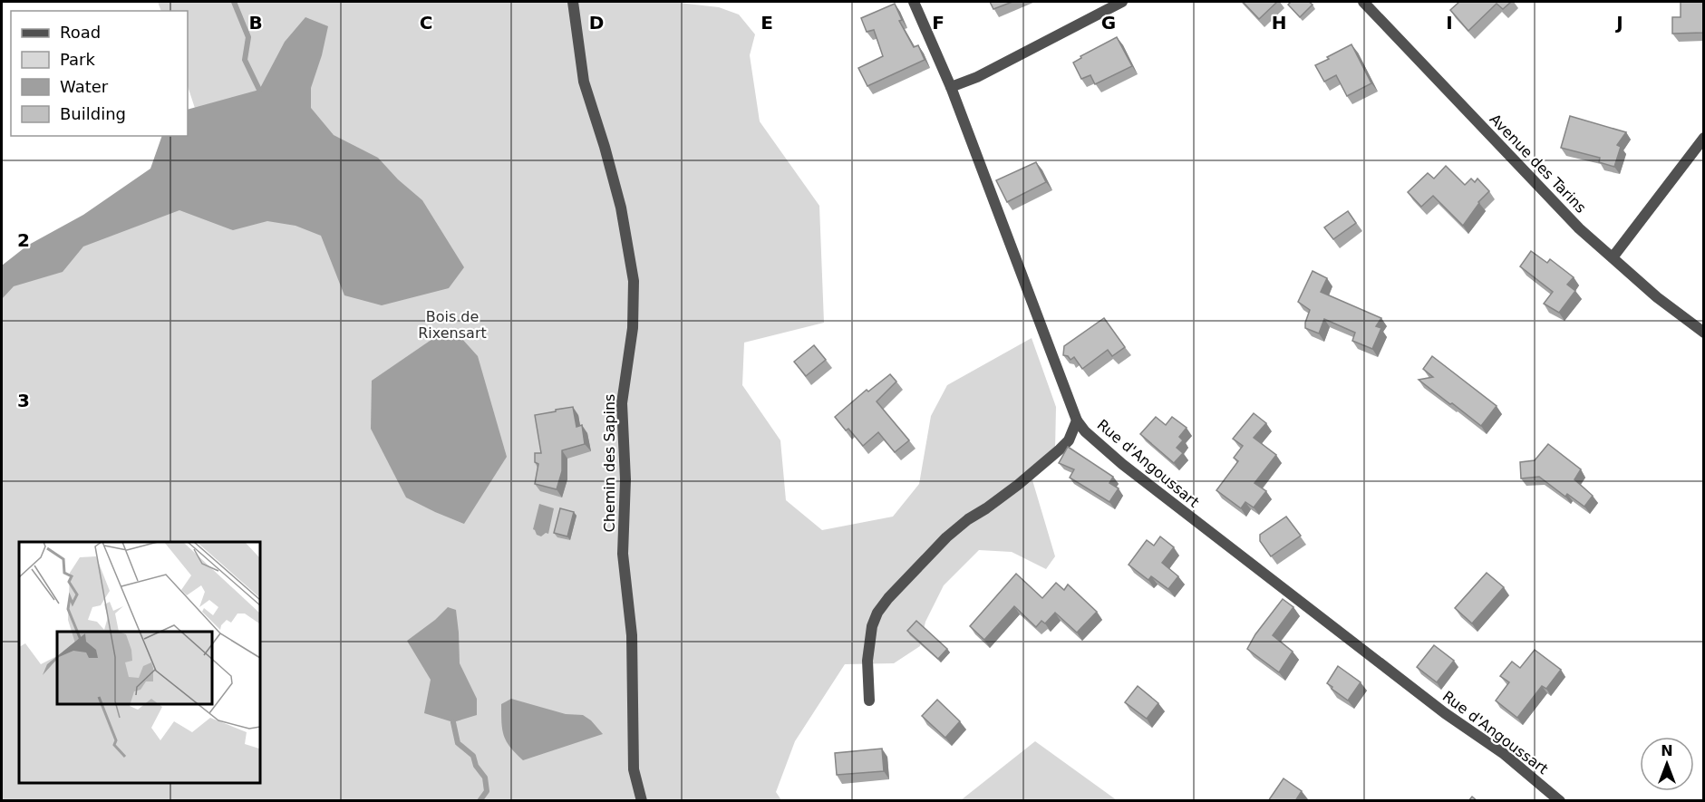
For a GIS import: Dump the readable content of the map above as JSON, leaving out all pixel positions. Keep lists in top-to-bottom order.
{
  "streets": {
    "street": ["Avenue des Tarins", "Chemin des Sapins", "Rue d'Angoussart"]
  },
  "parks": ["Bois de Rixensart"],
  "legend": [
    "Road",
    "Park",
    "Water",
    "Building"
  ],
  "north": "top",
  "grid": {
    "columns": [
      "B",
      "C",
      "D",
      "E",
      "F",
      "G",
      "H",
      "I",
      "J"
    ],
    "rows": ["2", "3"]
  }
}
